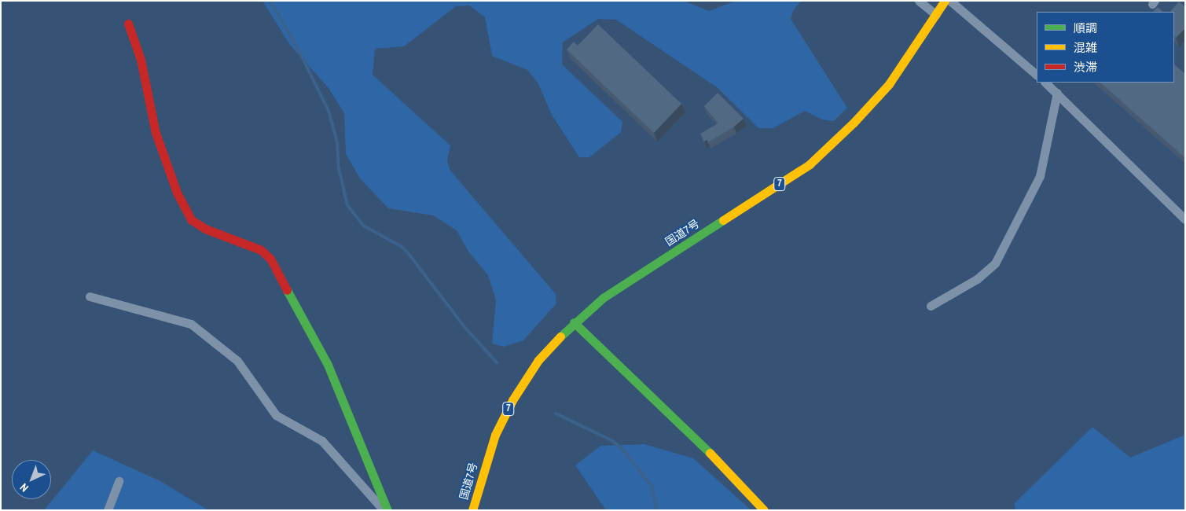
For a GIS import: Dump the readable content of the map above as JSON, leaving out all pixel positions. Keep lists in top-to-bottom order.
{
  "streets": {
    "main road": ["7", "国道7号"]
  },
  "legend": ["順調", "混雑", "渋滞"],
  "north": "bottom left"
}
